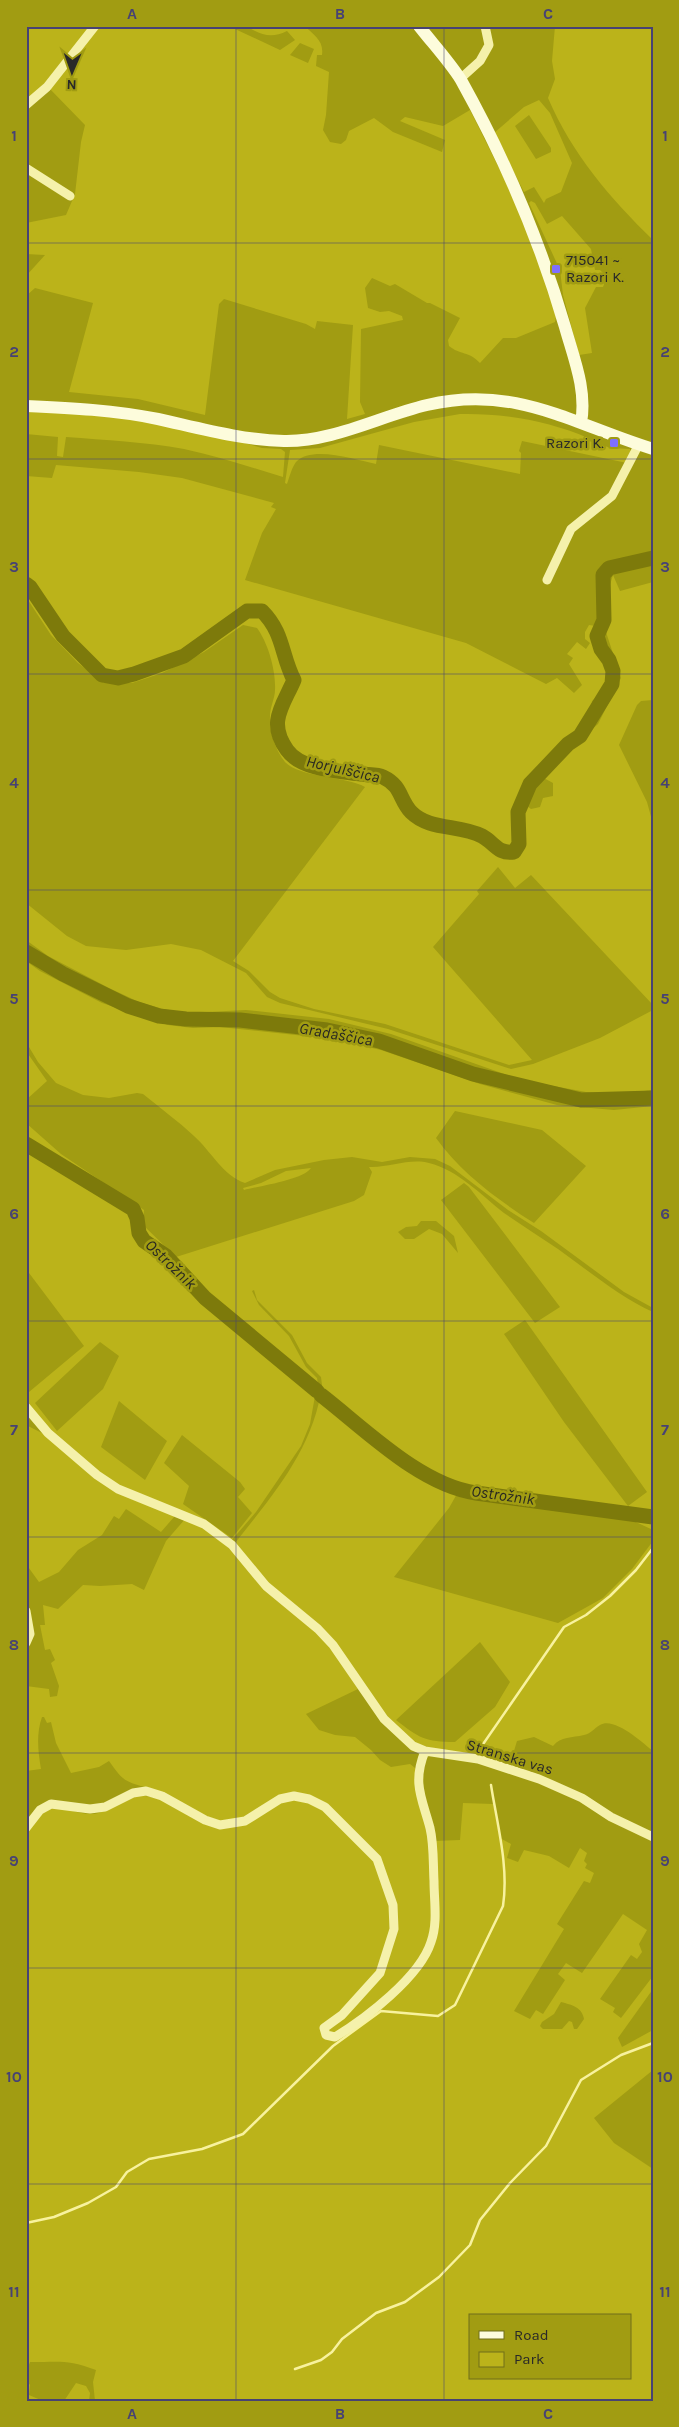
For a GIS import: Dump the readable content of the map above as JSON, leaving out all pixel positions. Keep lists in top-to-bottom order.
{
  "streets": {
    "street": ["Stranska vas"]
  },
  "water": ["Horjulščica", "Gradaščica", "Ostrožnik"],
  "places": {
    "transit": ["715041 ~ Razori K.", "Razori K."]
  },
  "legend": ["Road", "Park"],
  "north": "bottom",
  "grid": {
    "columns": ["A", "B", "C"],
    "rows": [
      "1",
      "2",
      "3",
      "4",
      "5",
      "6",
      "7",
      "8",
      "9",
      "10",
      "11"
    ]
  }
}
